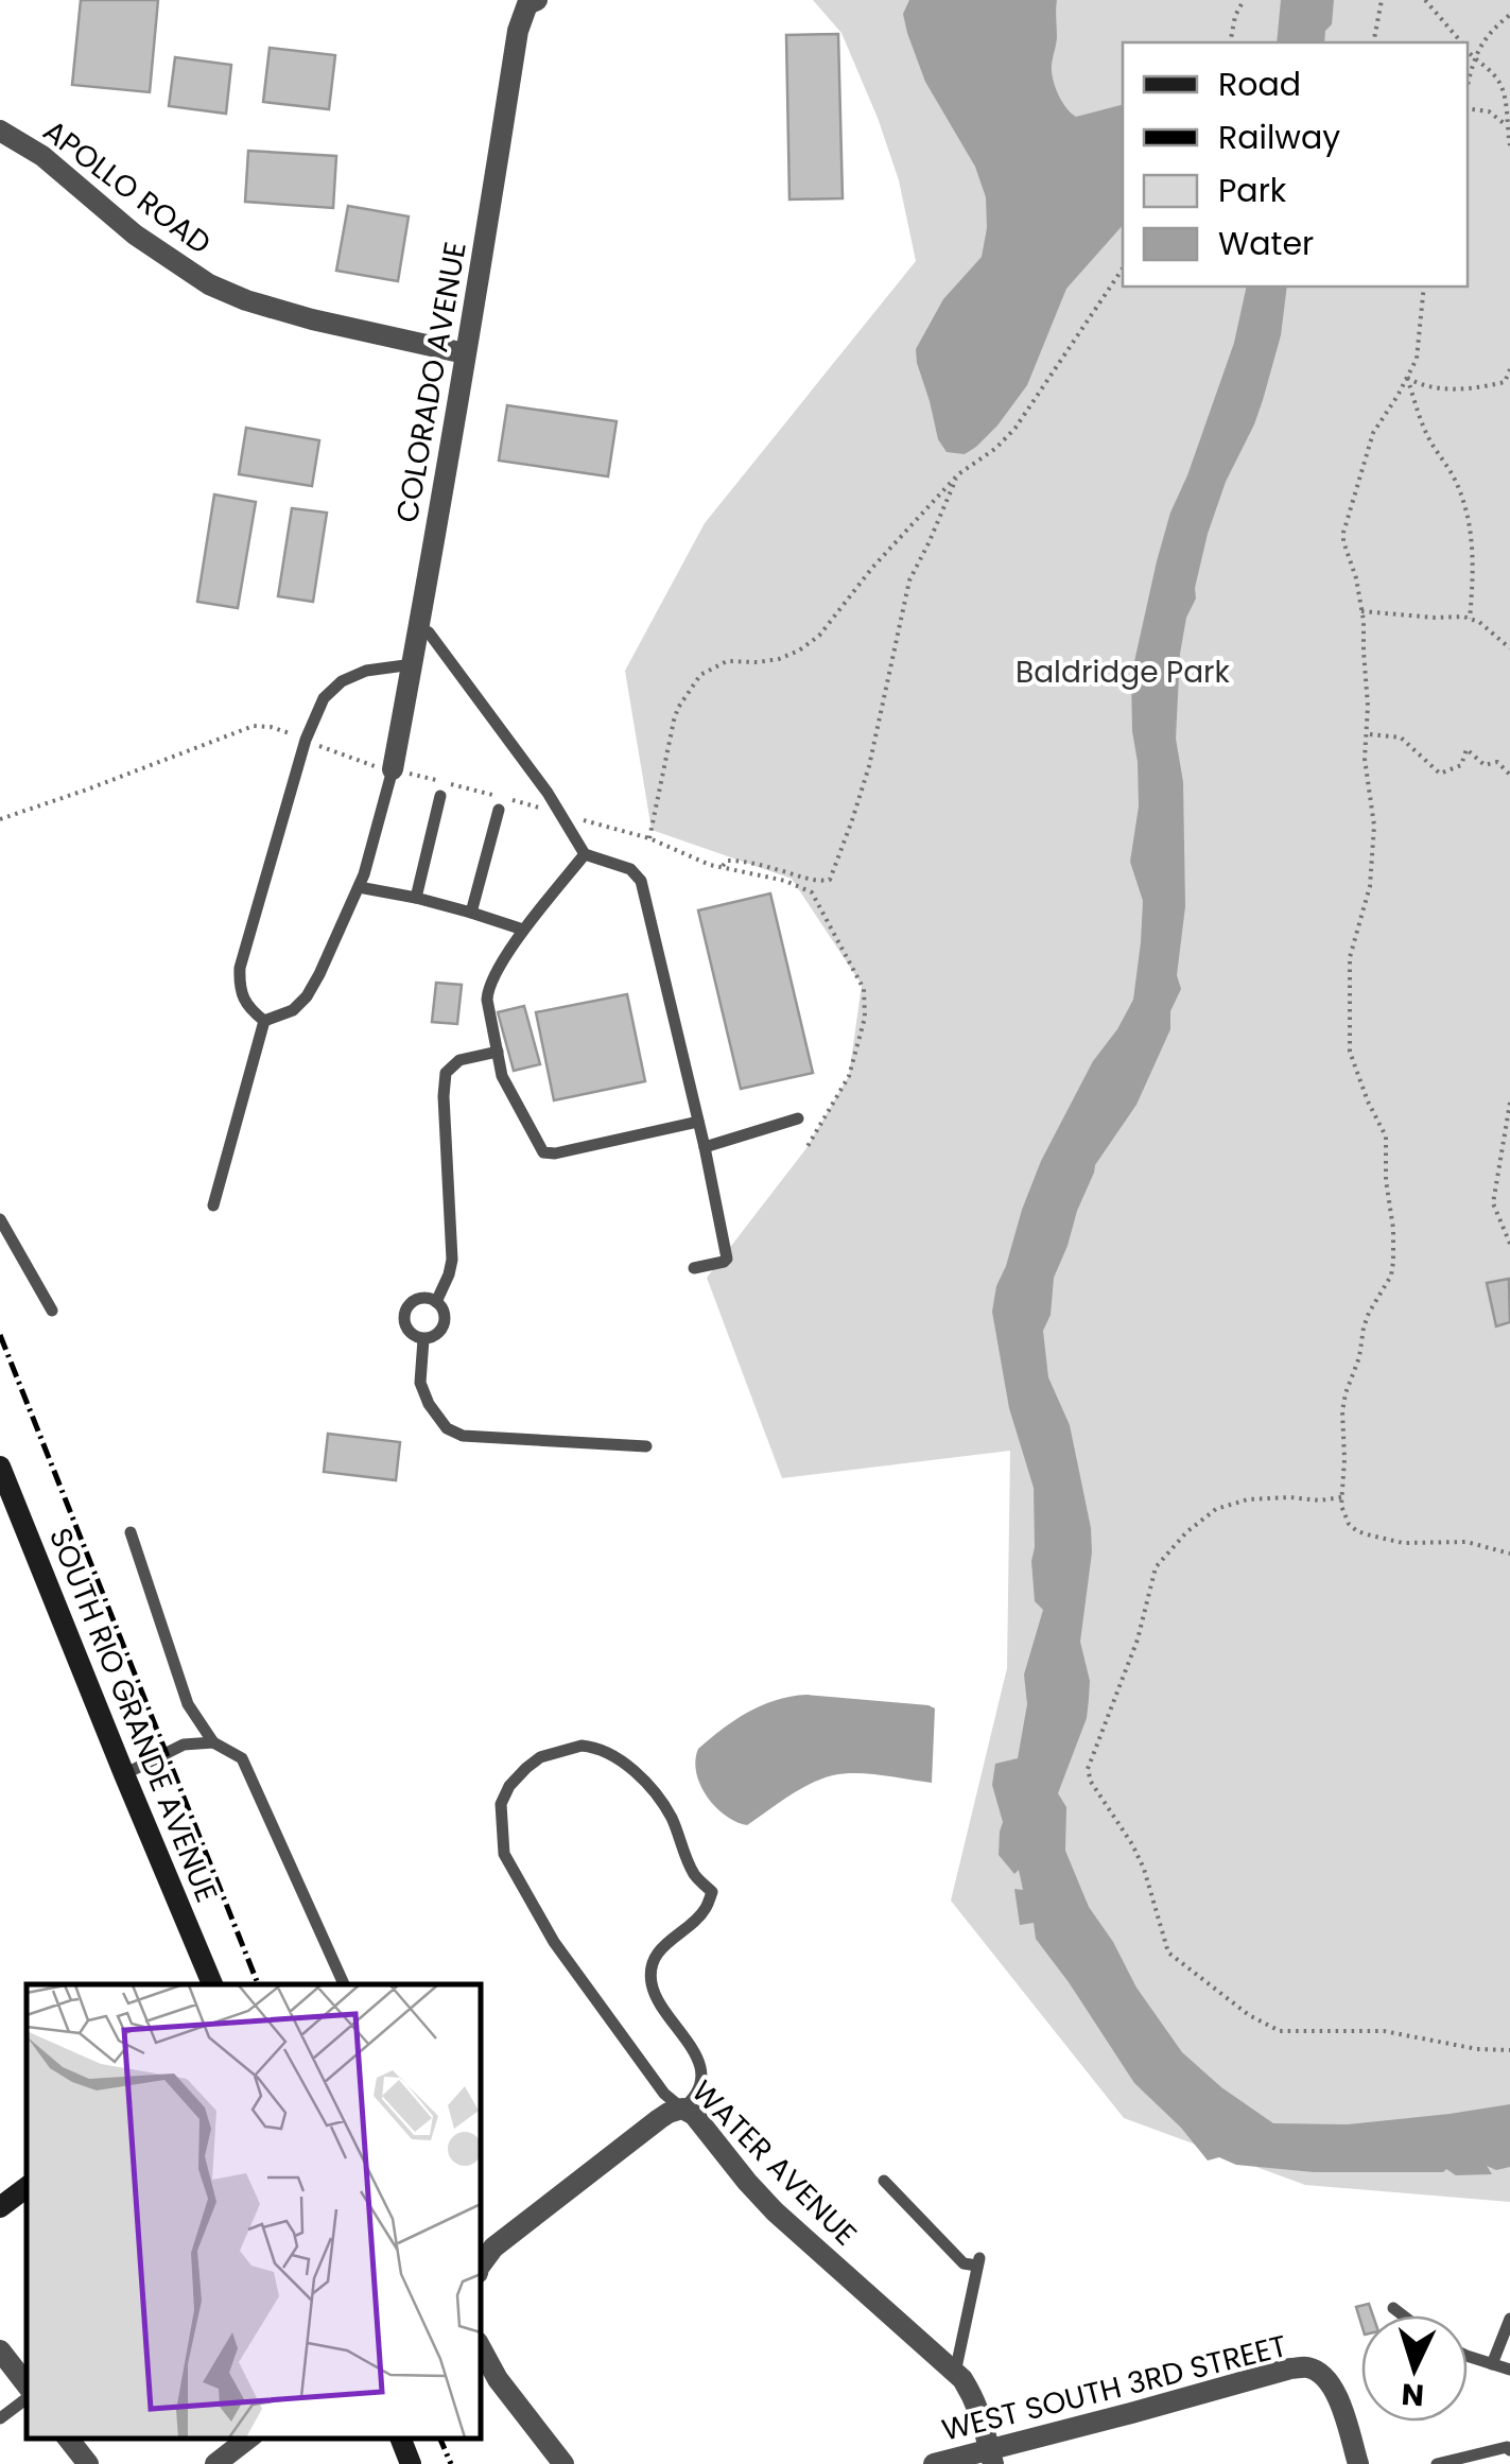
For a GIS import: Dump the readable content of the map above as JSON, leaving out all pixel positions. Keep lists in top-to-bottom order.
{
  "streets": {
    "street": [
      "APOLLO ROAD",
      "COLORADO AVENUE",
      "SOUTH RIO GRANDE AVENUE",
      "WATER AVENUE",
      "WEST SOUTH 3RD STREET"
    ]
  },
  "crossings": [
    ["APOLLO ROAD", "COLORADO AVENUE"],
    ["WATER AVENUE", "WEST SOUTH 3RD STREET"]
  ],
  "parks": ["Baldridge Park"],
  "legend": [
    "Road",
    "Railway",
    "Park",
    "Water"
  ],
  "north": "bottom"
}
